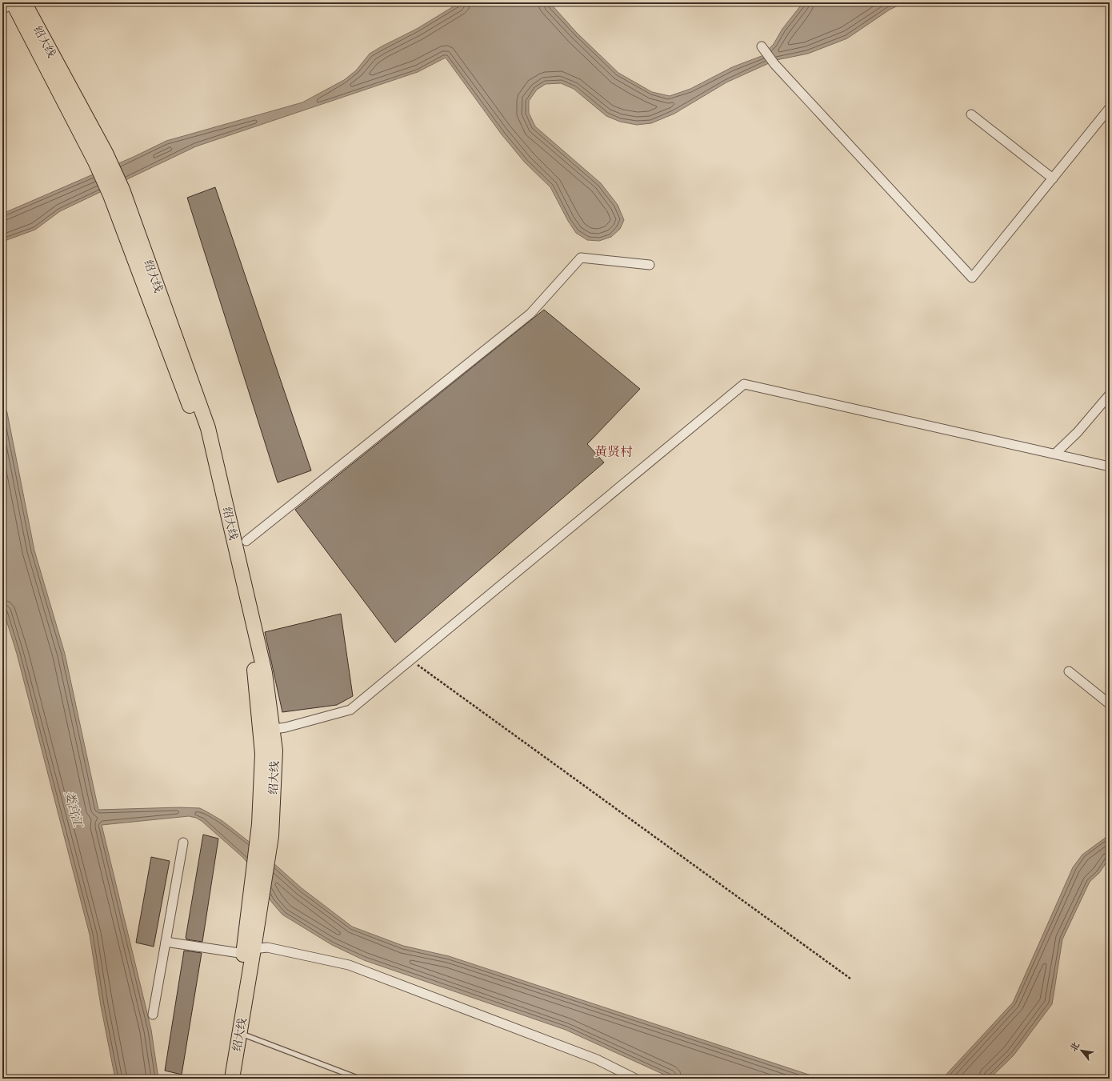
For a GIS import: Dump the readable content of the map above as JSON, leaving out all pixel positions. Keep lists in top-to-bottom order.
{
  "streets": {
    "main road": ["绍大线"]
  },
  "districts": ["黄贤村"],
  "water": ["娄宫江"],
  "north": "top left"
}
